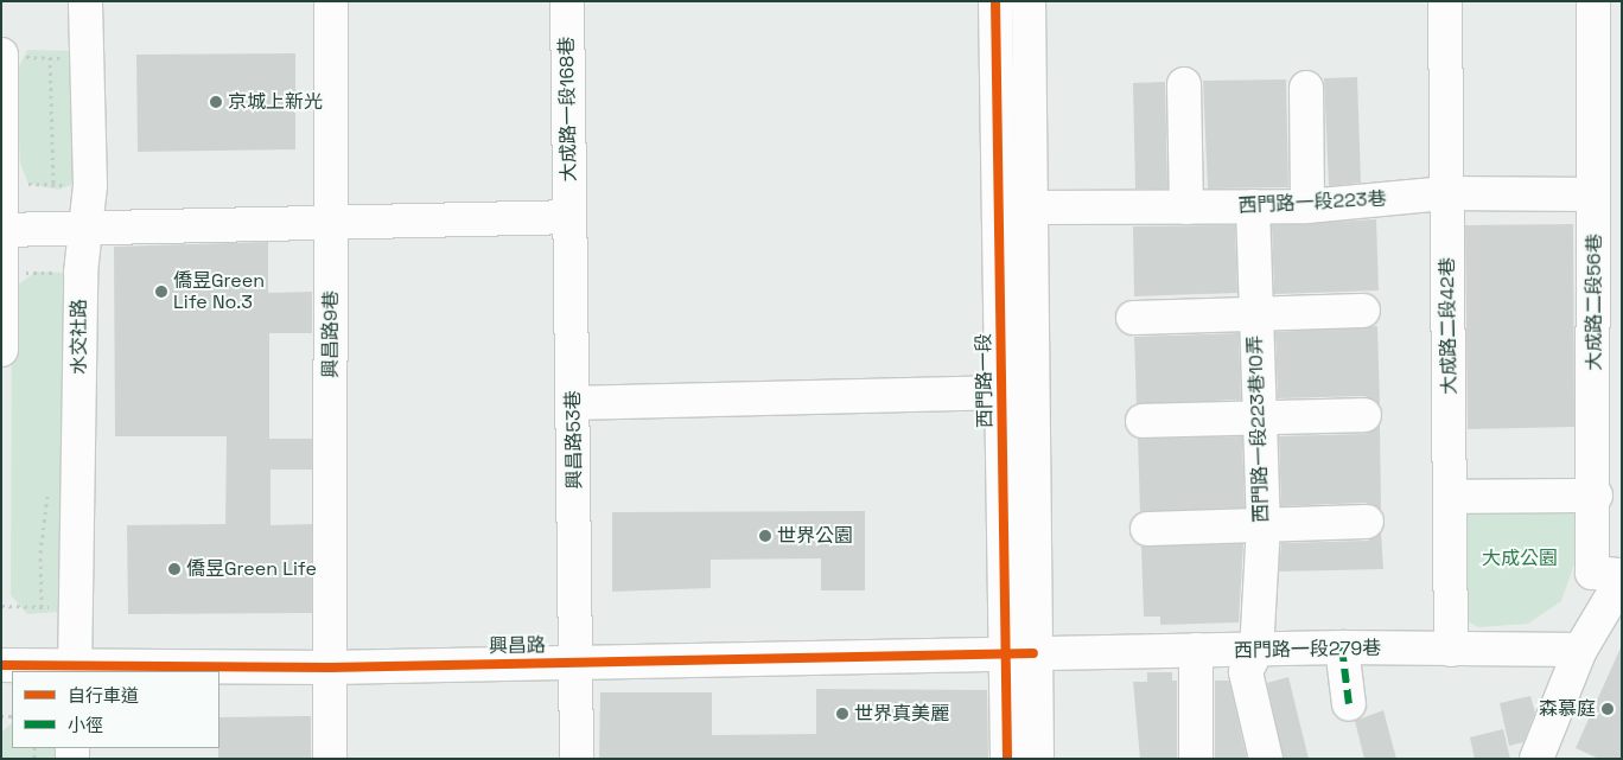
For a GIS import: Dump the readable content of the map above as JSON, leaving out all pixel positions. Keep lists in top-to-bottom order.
{
  "streets": {
    "street": [
      "大成路一段168巷",
      "西門路一段223巷",
      "大成路二段56巷",
      "大成路二段42巷",
      "興昌路9巷",
      "水交社路",
      "西門路一段",
      "西門路一段223巷10弄",
      "興昌路53巷",
      "興昌路",
      "西門路一段279巷"
    ]
  },
  "crossings": [
    ["大成路一段168巷", "興昌路53巷"],
    ["西門路一段223巷", "大成路二段56巷"],
    ["西門路一段223巷", "大成路二段42巷"],
    ["西門路一段223巷", "西門路一段"],
    ["西門路一段223巷", "西門路一段223巷10弄"],
    ["大成路二段42巷", "西門路一段279巷"],
    ["興昌路9巷", "興昌路"],
    ["水交社路", "興昌路"],
    ["西門路一段", "興昌路"],
    ["西門路一段", "西門路一段279巷"],
    ["西門路一段223巷10弄", "西門路一段279巷"],
    ["興昌路53巷", "興昌路"],
    ["興昌路", "西門路一段279巷"]
  ],
  "parks": ["大成公園"],
  "places": [
    "京城上新光",
    "僑昱Green Life No.3",
    "世界公園",
    "僑昱Green Life",
    "森慕庭",
    "世界真美麗"
  ],
  "legend": ["自行車道", "小徑"]
}
